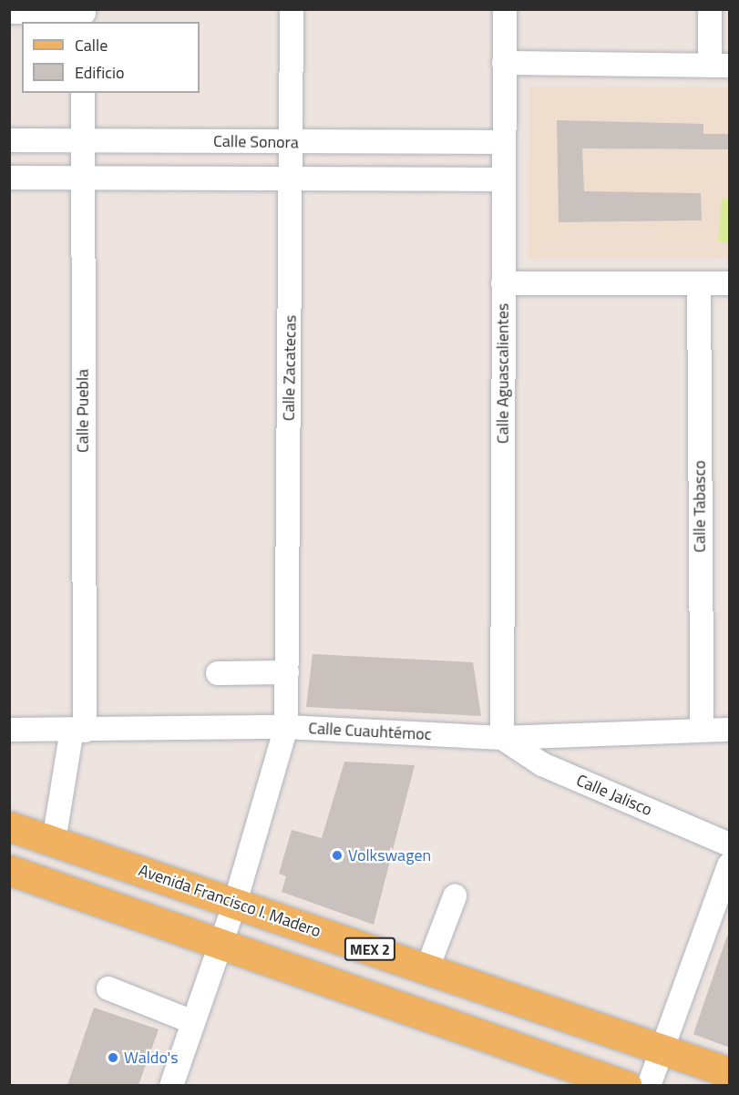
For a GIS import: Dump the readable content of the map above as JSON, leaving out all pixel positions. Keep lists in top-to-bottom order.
{
  "streets": {
    "main road": ["Avenida Francisco I. Madero", "MEX 2"],
    "street": [
      "Calle Sonora",
      "Calle Zacatecas",
      "Calle Aguascalientes",
      "Calle Puebla",
      "Calle Tabasco",
      "Calle Cuauhtémoc",
      "Calle Jalisco"
    ]
  },
  "crossings": [
    ["Calle Sonora", "Calle Zacatecas"],
    ["Calle Sonora", "Calle Aguascalientes"],
    ["Calle Sonora", "Calle Puebla"],
    ["Calle Zacatecas", "Calle Cuauhtémoc"],
    ["Calle Zacatecas", "Avenida Francisco I. Madero"],
    ["Calle Zacatecas", "MEX 2"],
    ["Calle Aguascalientes", "Calle Cuauhtémoc"],
    ["Calle Aguascalientes", "Calle Jalisco"],
    ["Calle Puebla", "Calle Cuauhtémoc"],
    ["Calle Puebla", "Avenida Francisco I. Madero"],
    ["Calle Tabasco", "Calle Cuauhtémoc"],
    ["Calle Cuauhtémoc", "Calle Jalisco"]
  ],
  "places": ["Volkswagen", "Waldo's"],
  "legend": ["Calle", "Edificio"]
}
